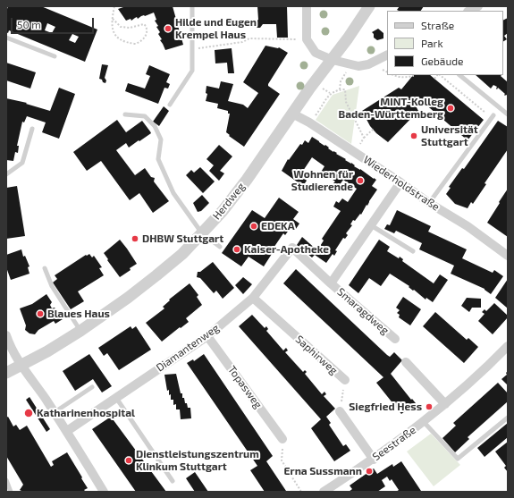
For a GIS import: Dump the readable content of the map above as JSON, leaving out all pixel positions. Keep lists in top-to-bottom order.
{
  "streets": {
    "street": [
      "Wiederholdstraße",
      "Herdweg",
      "Smaragdweg",
      "Diamantenweg",
      "Saphirweg",
      "Topasweg",
      "Seestraße"
    ]
  },
  "crossings": [
    ["Wiederholdstraße", "Herdweg"],
    ["Wiederholdstraße", "Smaragdweg"],
    ["Smaragdweg", "Diamantenweg"],
    ["Diamantenweg", "Saphirweg"],
    ["Diamantenweg", "Topasweg"]
  ],
  "places": [
    "Hilde und Eugen Krempel Haus",
    "MINT-Kolleg Baden-Württemberg",
    "Universität Stuttgart",
    "Wohnen für Studierende",
    "EDEKA",
    "DHBW Stuttgart",
    "Kaiser-Apotheke",
    "Blaues Haus",
    "Siegfried Hess",
    "Katharinenhospital",
    "Dienstleistungszentrum Klinkum Stuttgart",
    "Erna Sussmann"
  ],
  "legend": ["Straße", "Park", "Gebäude"],
  "scale_bar": "50 m"
}
